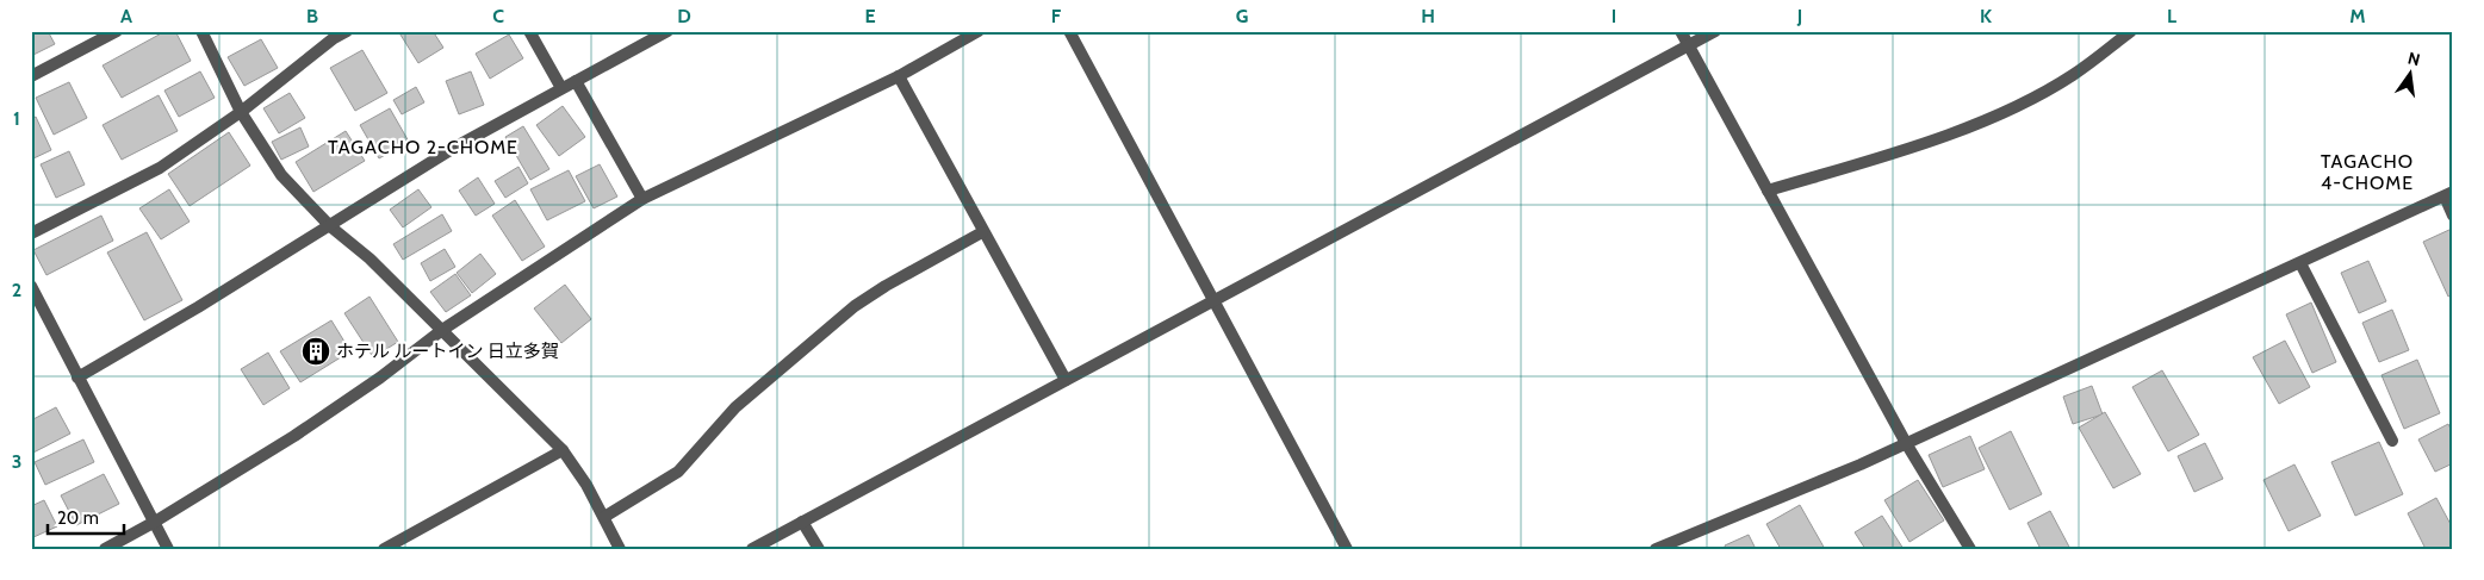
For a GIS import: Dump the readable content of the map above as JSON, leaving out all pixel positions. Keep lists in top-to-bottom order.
{
  "districts": ["TAGACHO 2-CHOME", "TAGACHO 4-CHOME"],
  "places": {
    "building": ["ホテル ルートイン 日立多賀"]
  },
  "scale_bar": "20 m",
  "north": "top",
  "grid": {
    "columns": [
      "A",
      "B",
      "C",
      "D",
      "E",
      "F",
      "G",
      "H",
      "I",
      "J",
      "K",
      "L",
      "M"
    ],
    "rows": ["1", "2", "3"]
  }
}
